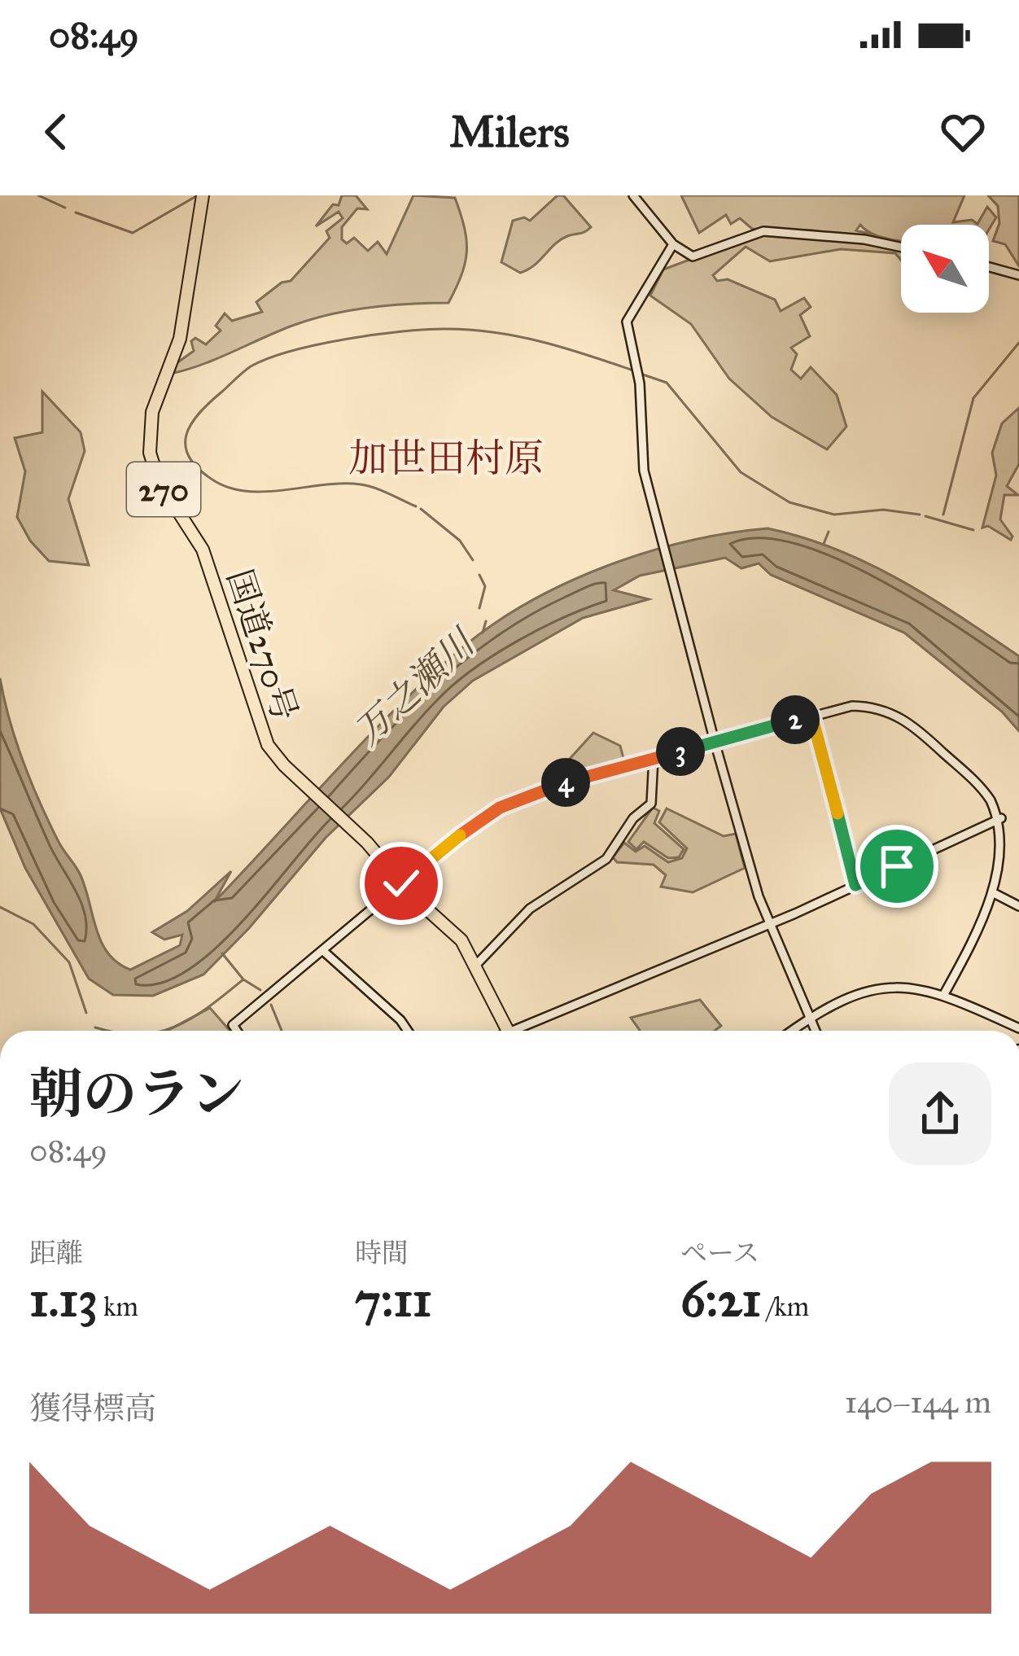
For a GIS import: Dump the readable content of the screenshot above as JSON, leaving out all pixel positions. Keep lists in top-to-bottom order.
{
  "streets": {
    "highway": ["270", "国道270号"]
  },
  "districts": ["加世田村原"],
  "water": ["万之瀬川"],
  "north": "top left",
  "page": {
    "status": "08:49",
    "header": "Milers",
    "pins": ["2", "3", "4"],
    "heading": ["朝のラン", "08:49"],
    "stats": [
      ["距離", "1.13 km"],
      ["時間", "7:11"],
      ["ペース", "6:21 /km"]
    ],
    "chart": ["獲得標高", "140–144 m"]
  }
}
